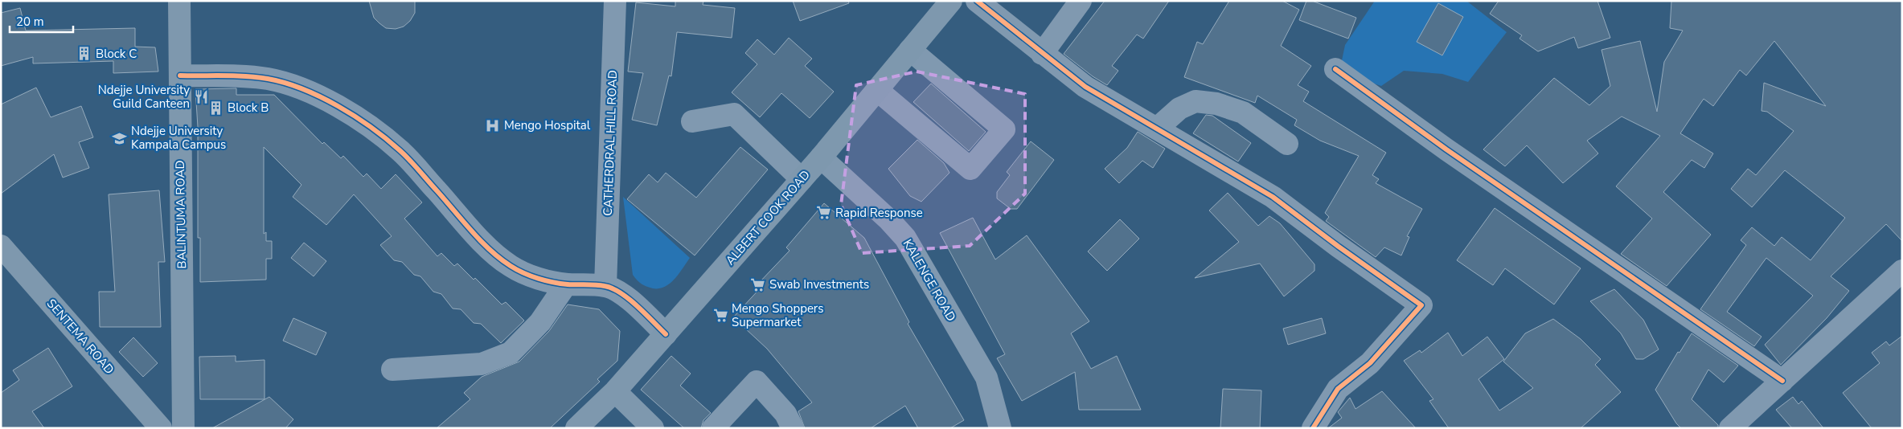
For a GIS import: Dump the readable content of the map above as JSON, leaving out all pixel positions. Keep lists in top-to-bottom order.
{
  "streets": {
    "main road": ["BALINTUMA ROAD", "ALBERT COOK ROAD", "SENTEMA ROAD"],
    "street": ["CATHERDRAL HILL ROAD", "KALENGE ROAD"]
  },
  "crossings": [
    ["ALBERT COOK ROAD", "KALENGE ROAD"]
  ],
  "places": {
    "building": ["Block C", "Block B"],
    "restaurant": ["Ndejje University Guild Canteen"],
    "hospital": ["Mengo Hospital"],
    "school or university": ["Ndejje University Kampala Campus"],
    "supermarket": ["Rapid Response", "Swab Investments", "Mengo Shoppers Supermarket"]
  },
  "scale_bar": "20 m"
}
